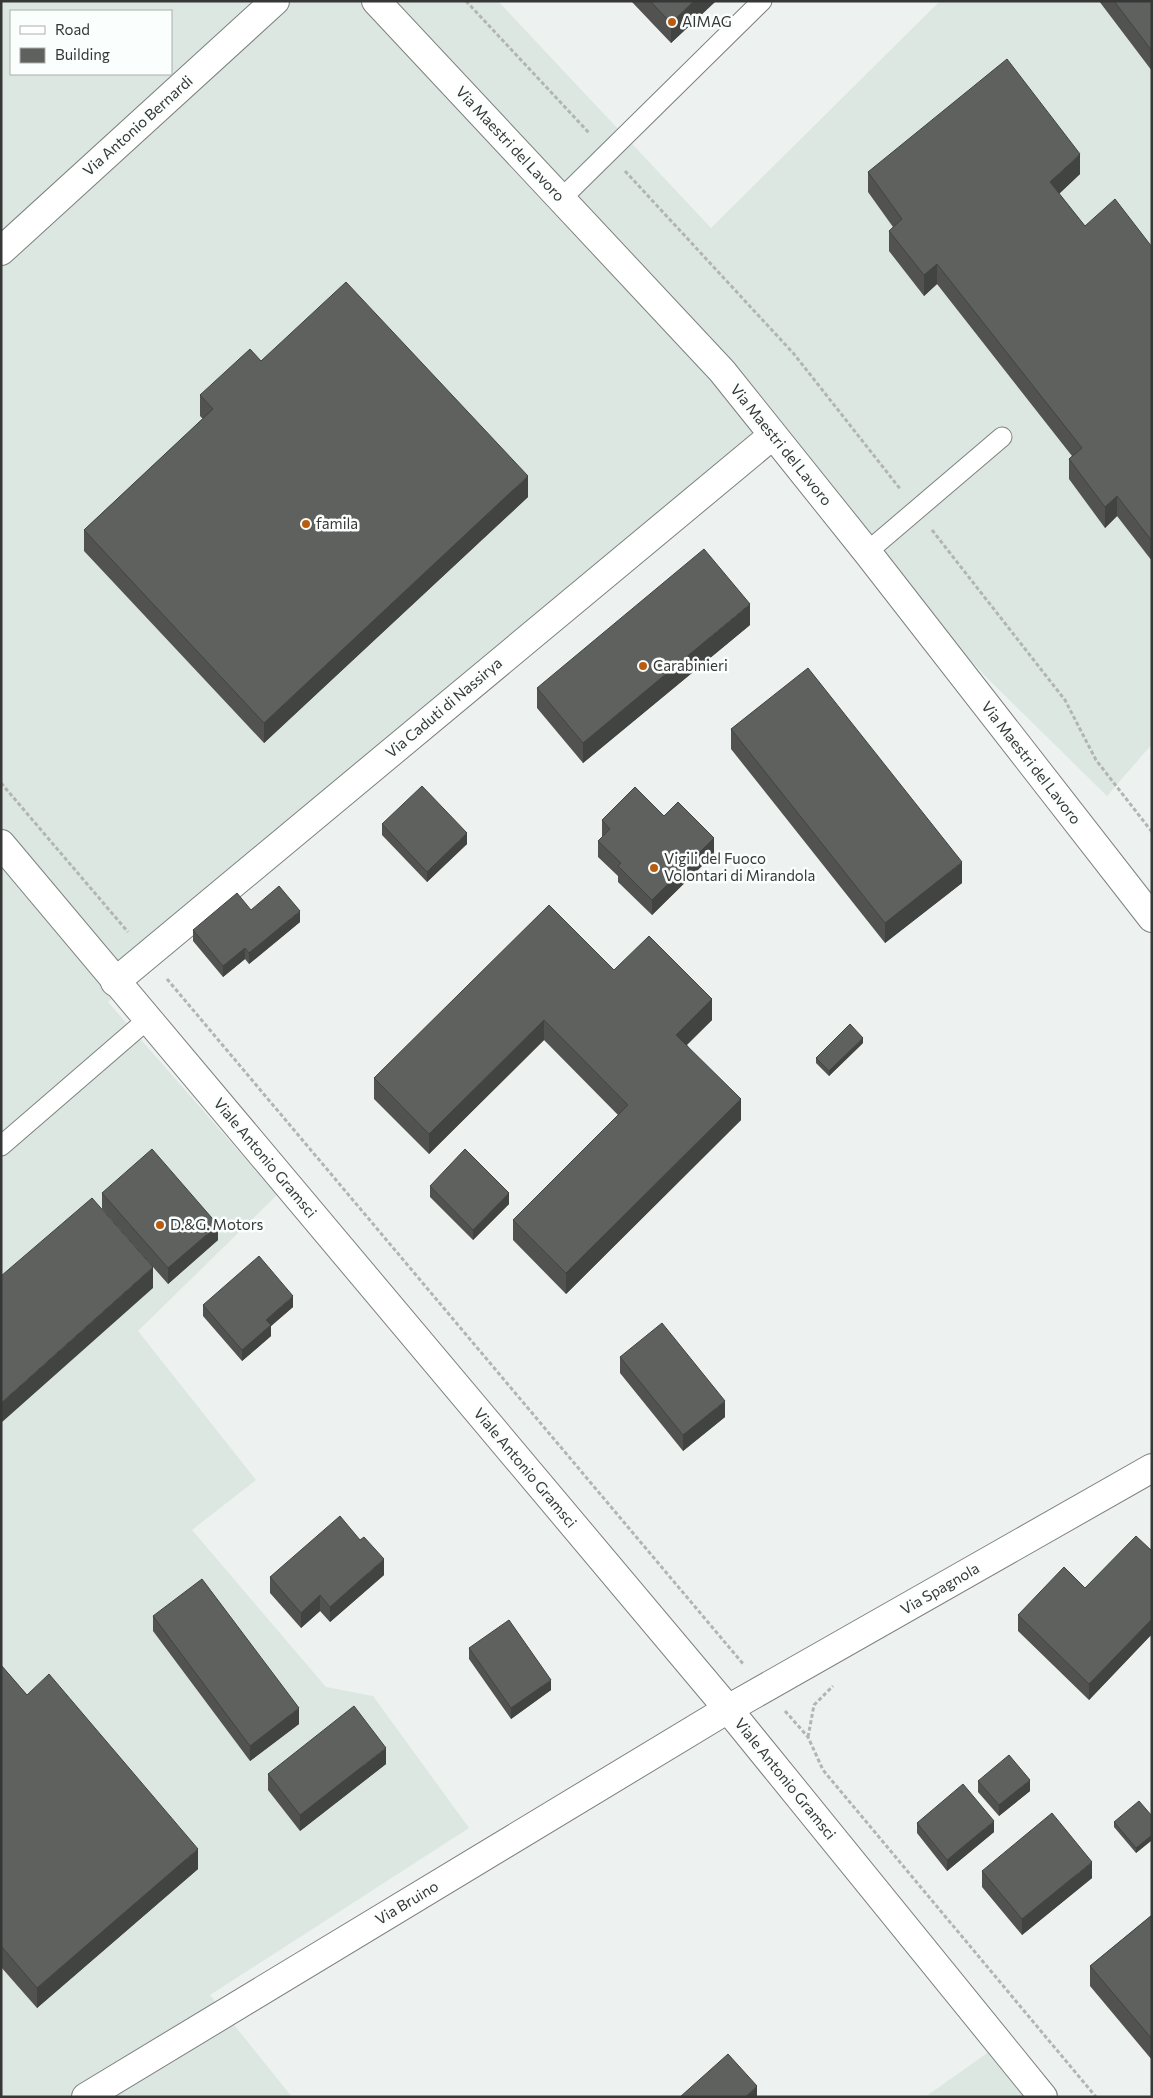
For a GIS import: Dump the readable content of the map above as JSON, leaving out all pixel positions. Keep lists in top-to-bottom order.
{
  "streets": {
    "street": [
      "Via Antonio Bernardi",
      "Via Maestri del Lavoro",
      "Via Caduti di Nassirya",
      "Viale Antonio Gramsci",
      "Via Spagnola",
      "Via Bruino"
    ]
  },
  "crossings": [
    ["Via Maestri del Lavoro", "Via Caduti di Nassirya"],
    ["Via Caduti di Nassirya", "Viale Antonio Gramsci"],
    ["Viale Antonio Gramsci", "Via Spagnola"],
    ["Viale Antonio Gramsci", "Via Bruino"],
    ["Via Spagnola", "Via Bruino"]
  ],
  "places": [
    "AIMAG",
    "famila",
    "Carabinieri",
    "Vigili del Fuoco Volontari di Mirandola",
    "D.&G. Motors"
  ],
  "legend": ["Road", "Building"]
}
